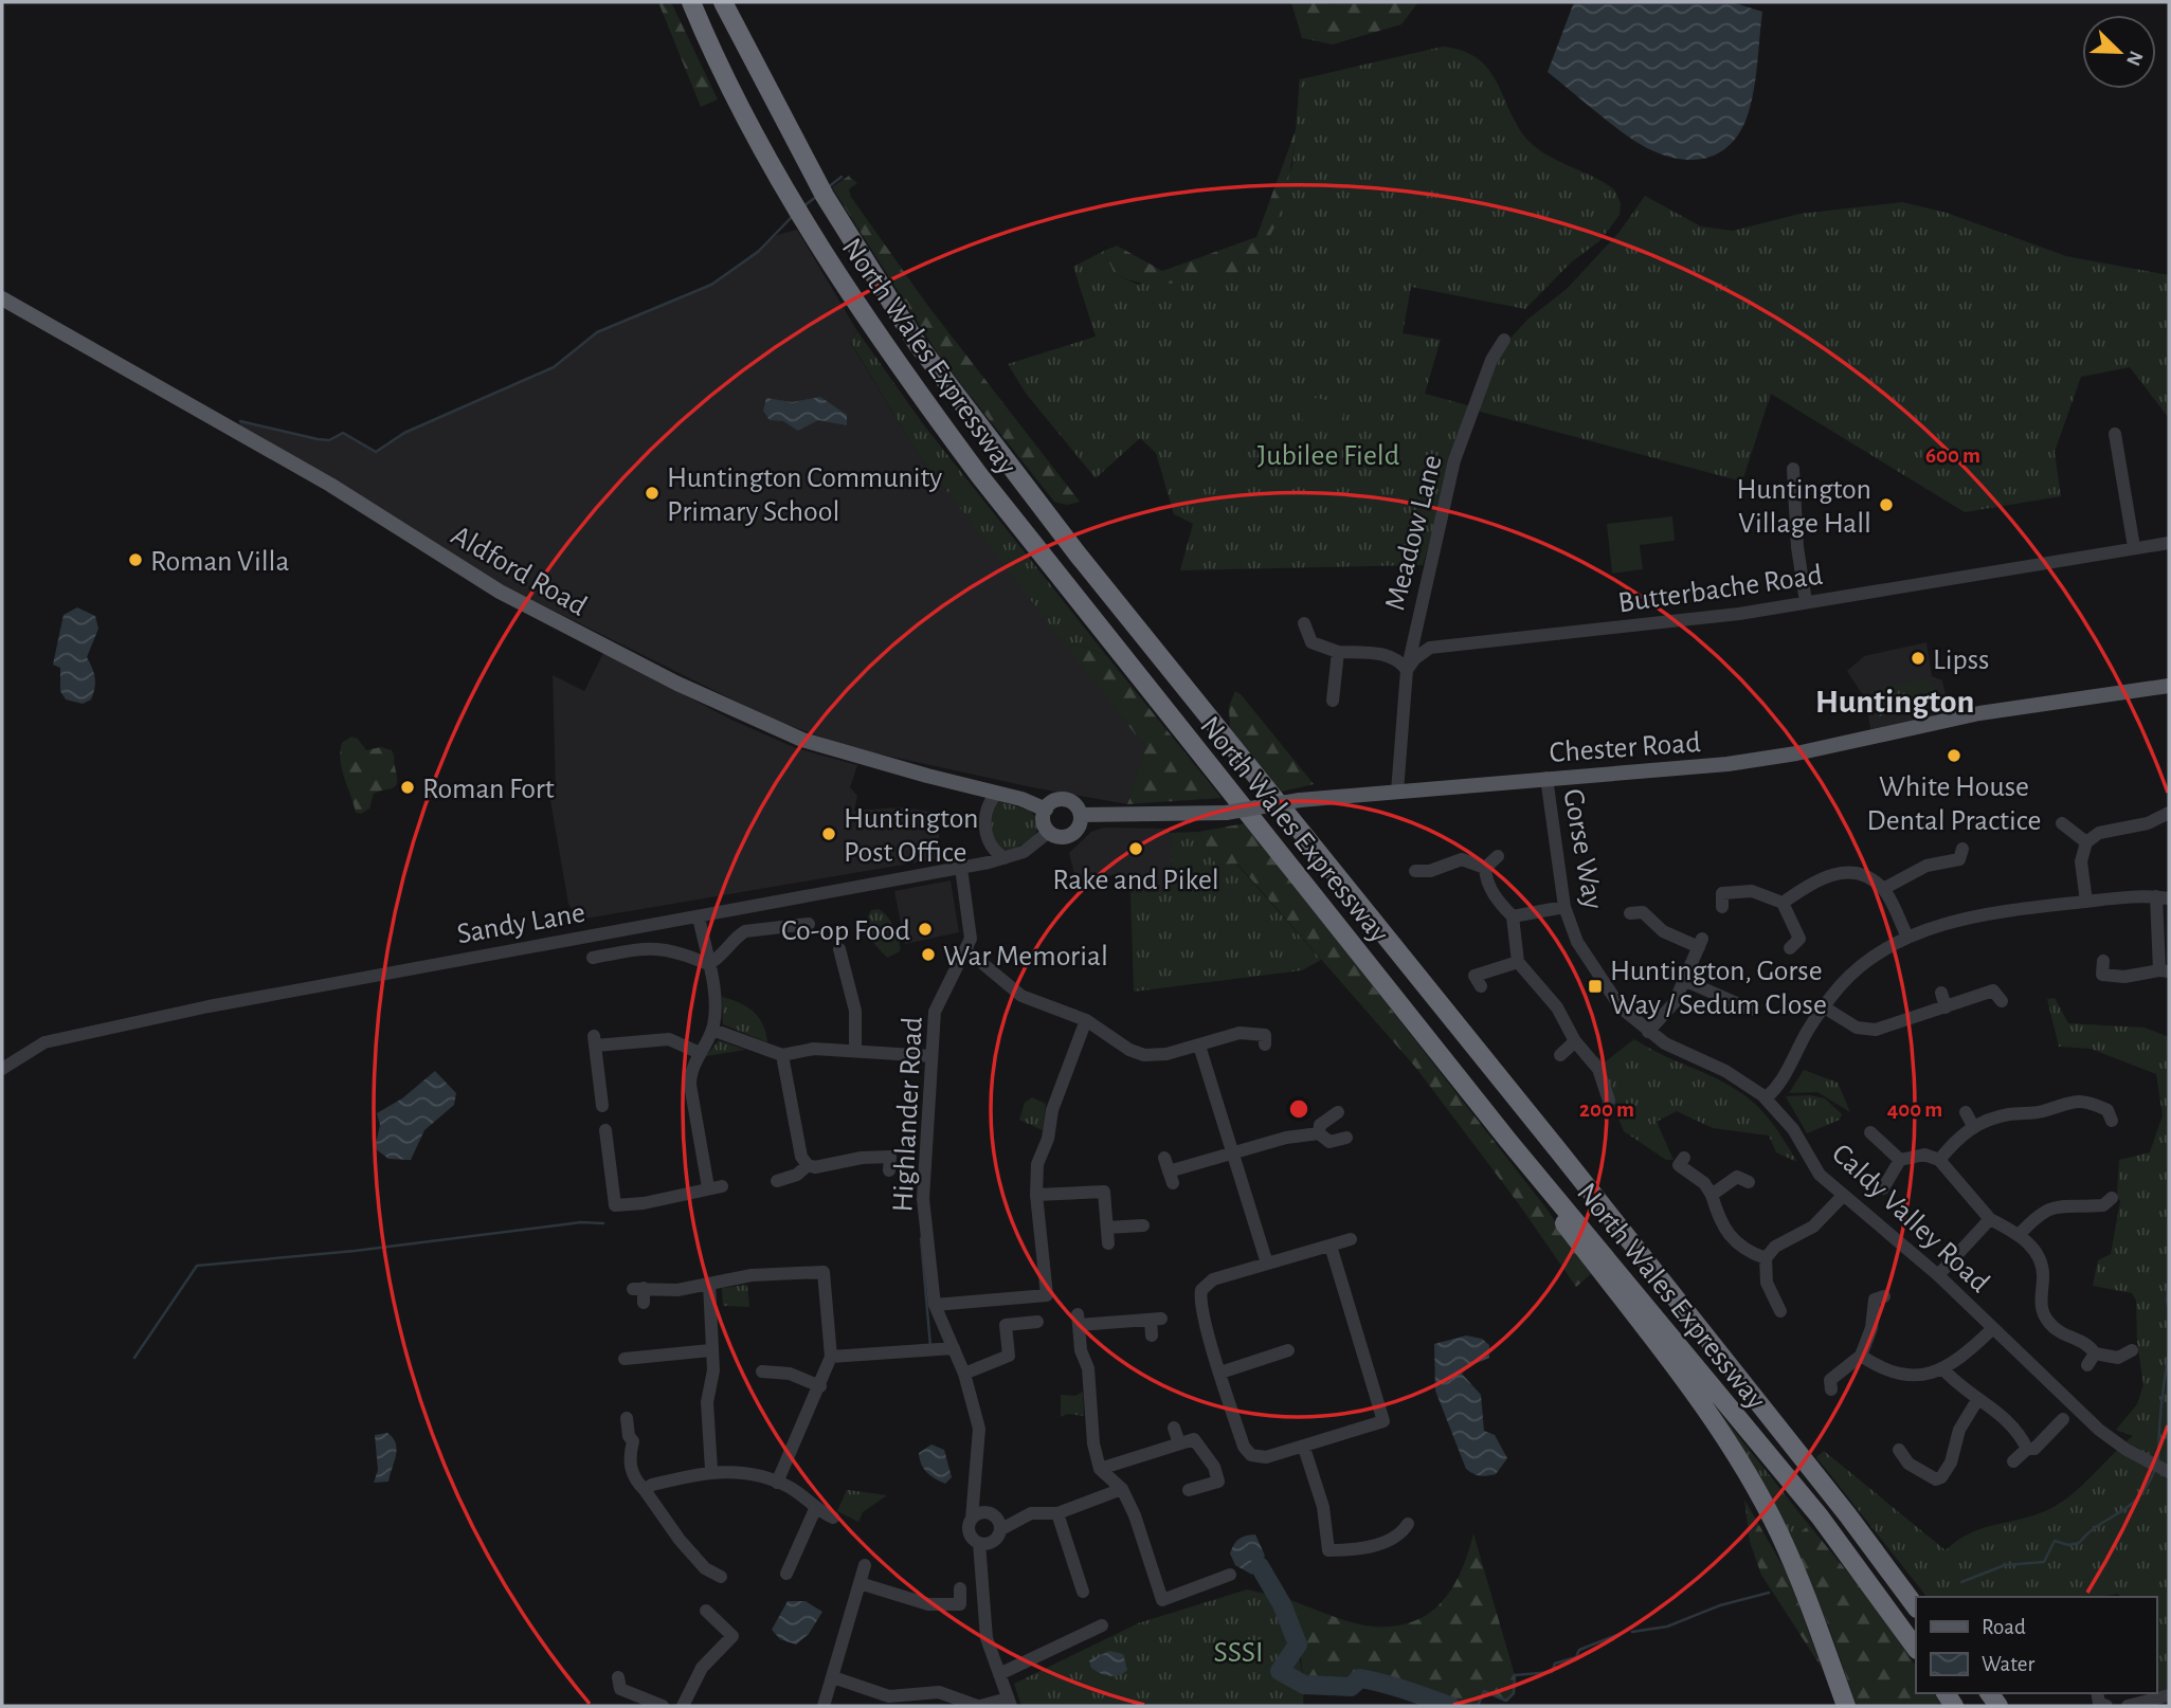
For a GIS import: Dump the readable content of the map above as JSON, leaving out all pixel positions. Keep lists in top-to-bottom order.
{
  "streets": {
    "highway": ["North Wales Expressway"],
    "main road": ["Aldford Road", "Chester Road"],
    "street": [
      "Meadow Lane",
      "Butterbache Road",
      "Gorse Way",
      "Sandy Lane",
      "Highlander Road",
      "Caldy Valley Road"
    ]
  },
  "crossings": [
    ["Meadow Lane", "Butterbache Road"],
    ["Aldford Road", "Chester Road"],
    ["Aldford Road", "Sandy Lane"],
    ["Chester Road", "Gorse Way"],
    ["Chester Road", "Sandy Lane"],
    ["Gorse Way", "Caldy Valley Road"],
    ["Sandy Lane", "Highlander Road"]
  ],
  "districts": ["Huntington"],
  "parks": ["Jubilee Field", "SSSI"],
  "places": {
    "other": [
      "Huntington Community Primary School",
      "Huntington Village Hall",
      "Roman Villa",
      "Lipss",
      "White House Dental Practice",
      "Roman Fort",
      "Huntington Post Office",
      "Rake and Pikel",
      "Co-op Food",
      "War Memorial"
    ],
    "transit": ["Huntington, Gorse Way / Sedum Close"]
  },
  "legend": ["Road", "Water"],
  "north": "bottom right",
  "rings": ["600 m", "200 m", "400 m"]
}
